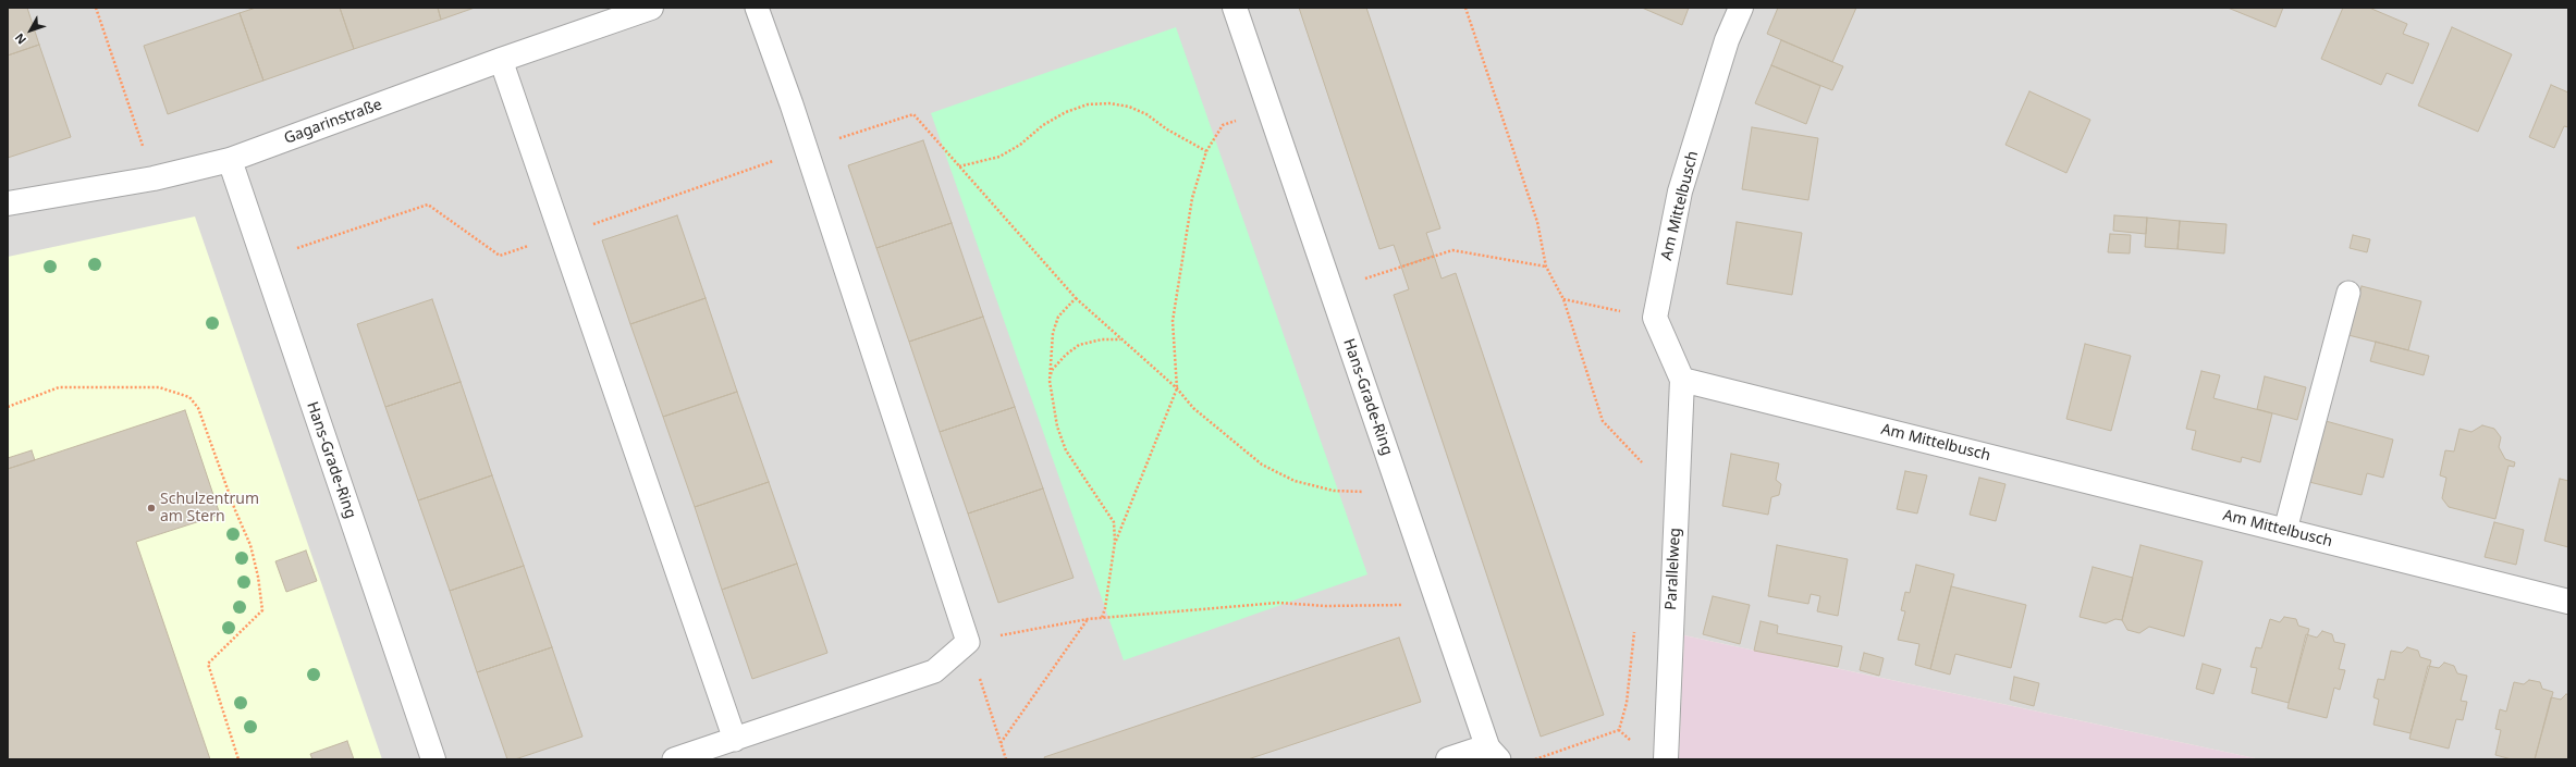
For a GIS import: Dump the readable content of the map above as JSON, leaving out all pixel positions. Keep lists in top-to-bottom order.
{
  "streets": {
    "street": [
      "Gagarinstraße",
      "Am Mittelbusch",
      "Hans-Grade-Ring",
      "Parallelweg"
    ]
  },
  "crossings": [
    ["Gagarinstraße", "Hans-Grade-Ring"],
    ["Am Mittelbusch", "Parallelweg"]
  ],
  "places": ["Schulzentrum am Stern"],
  "north": "bottom left"
}
